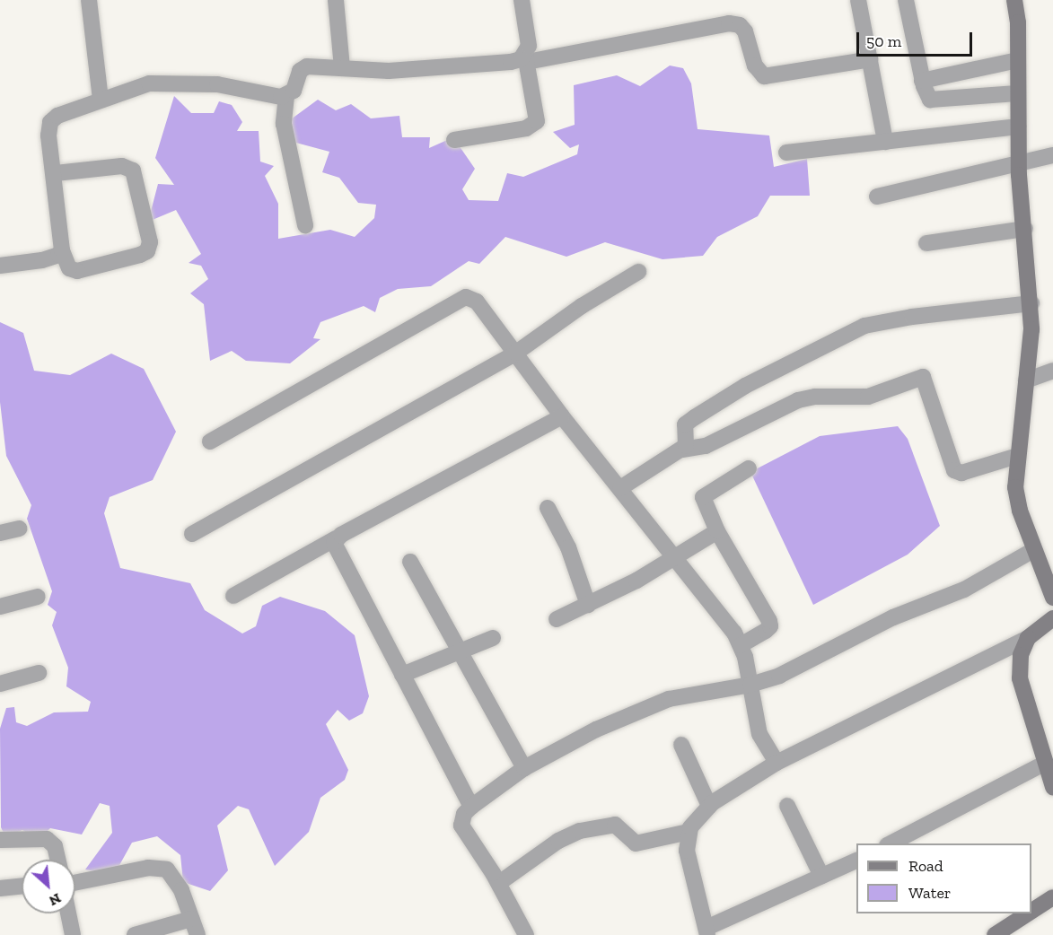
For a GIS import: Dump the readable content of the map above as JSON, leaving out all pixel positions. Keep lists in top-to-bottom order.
{
  "legend": ["Road", "Water"],
  "scale_bar": "50 m",
  "north": "bottom right"
}
